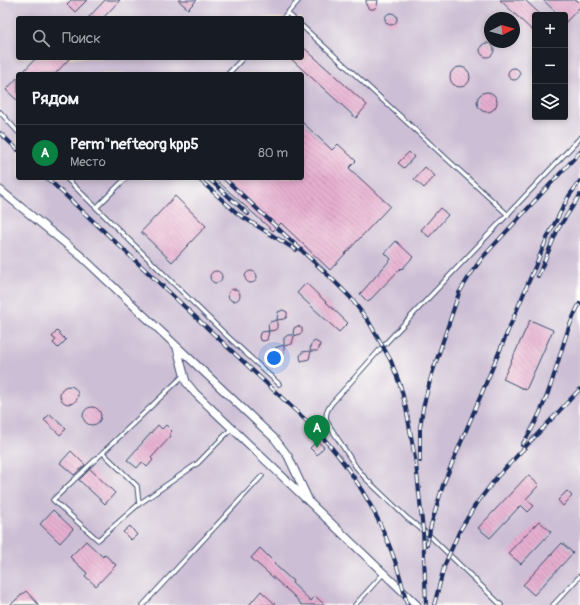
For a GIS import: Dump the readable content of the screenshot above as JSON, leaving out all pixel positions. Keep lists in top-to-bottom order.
{
  "north": "right",
  "page": {
    "map_buttons": ["+", "−"],
    "search": "Поиск",
    "heading": "Рядом",
    "list": [
      {
        "mark": "A",
        "name": "Perm\"nefteorg kpp5",
        "note": "Место",
        "value": "80 m"
      }
    ],
    "pins": "A"
  }
}
